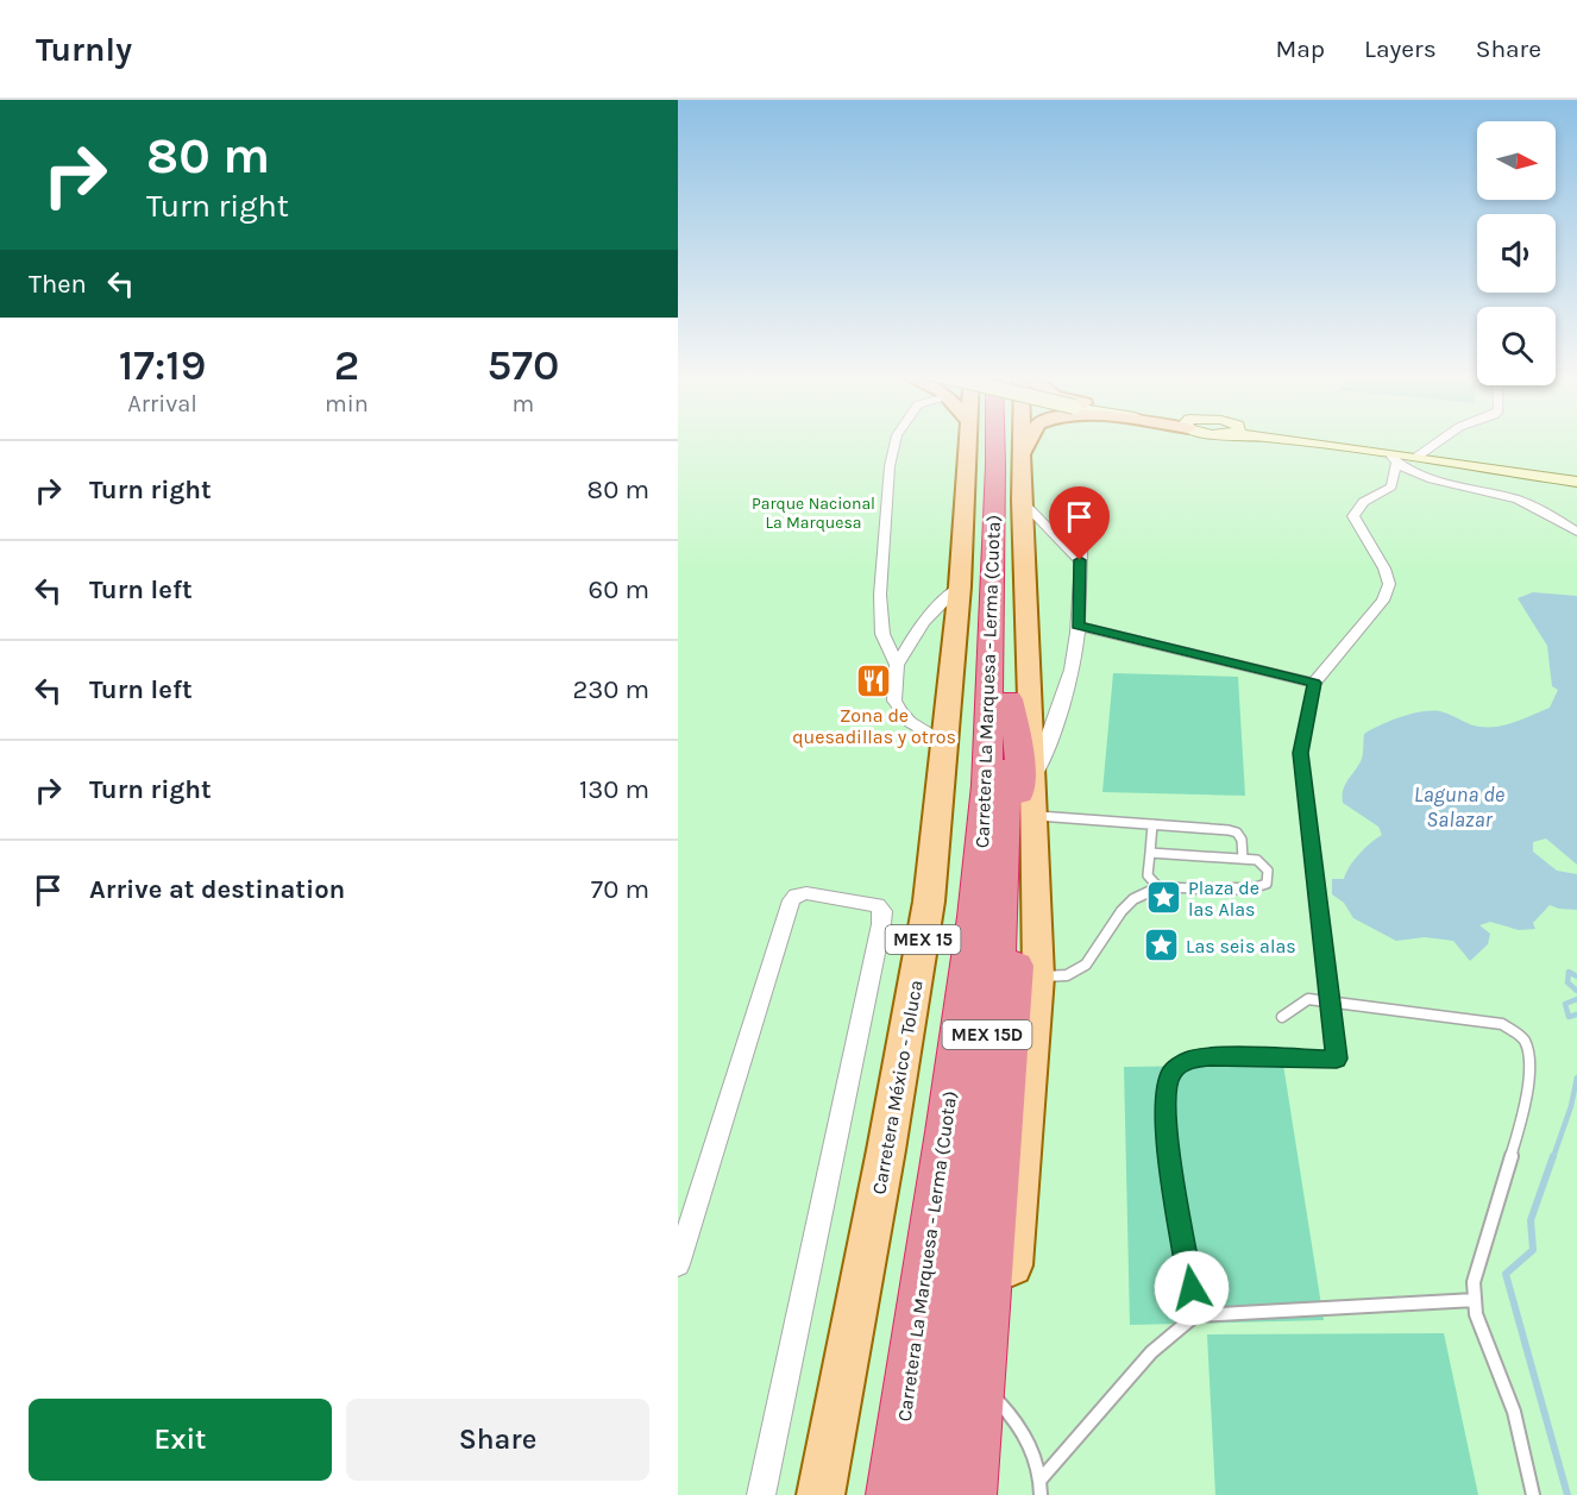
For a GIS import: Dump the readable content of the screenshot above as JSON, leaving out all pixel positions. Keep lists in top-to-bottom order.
{
  "streets": {
    "highway": ["Carretera La Marquesa - Lerma (Cuota)", "MEX 15D"],
    "main road": ["MEX 15", "Carretera México - Toluca"]
  },
  "water": ["Laguna de Salazar"],
  "parks": ["Parque Nacional La Marquesa"],
  "places": {
    "restaurant": ["Zona de quesadillas y otros"],
    "place": ["Plaza de las Alas", "Las seis alas"]
  },
  "north": "right",
  "page": {
    "header": "Turnly",
    "nav": ["Map", "Layers", "Share"],
    "turn": ["80 m", "Turn right"],
    "then": "Then",
    "eta": [
      "17:19",
      "Arrival",
      "2",
      "min",
      "570",
      "m"
    ],
    "list": [
      {
        "name": "Turn right",
        "value": "80 m"
      },
      {
        "name": "Turn left",
        "value": "60 m"
      },
      {
        "name": "Turn left",
        "value": "230 m"
      },
      {
        "name": "Turn right",
        "value": "130 m"
      },
      {
        "name": "Arrive at destination",
        "value": "70 m"
      }
    ],
    "buttons": ["Exit", "Share"]
  }
}
